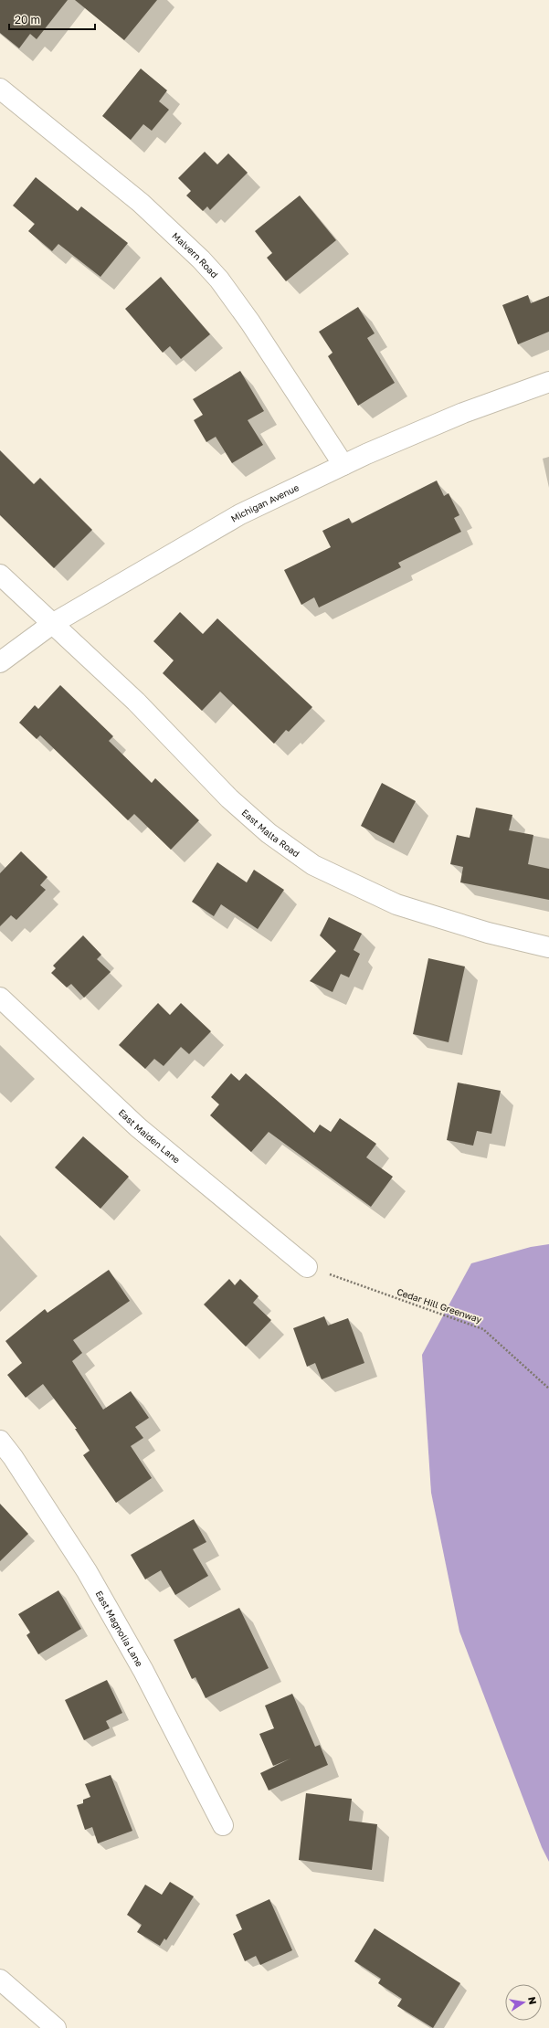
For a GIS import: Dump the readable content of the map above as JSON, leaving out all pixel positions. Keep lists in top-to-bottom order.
{
  "streets": {
    "street": [
      "Malvern Road",
      "Michigan Avenue",
      "East Malta Road",
      "East Maiden Lane",
      "East Magnolia Lane"
    ],
    "path": ["Cedar Hill Greenway"]
  },
  "crossings": [
    ["Malvern Road", "Michigan Avenue"],
    ["Michigan Avenue", "East Malta Road"],
    ["East Maiden Lane", "Cedar Hill Greenway"]
  ],
  "scale_bar": "20 m",
  "north": "right"
}
